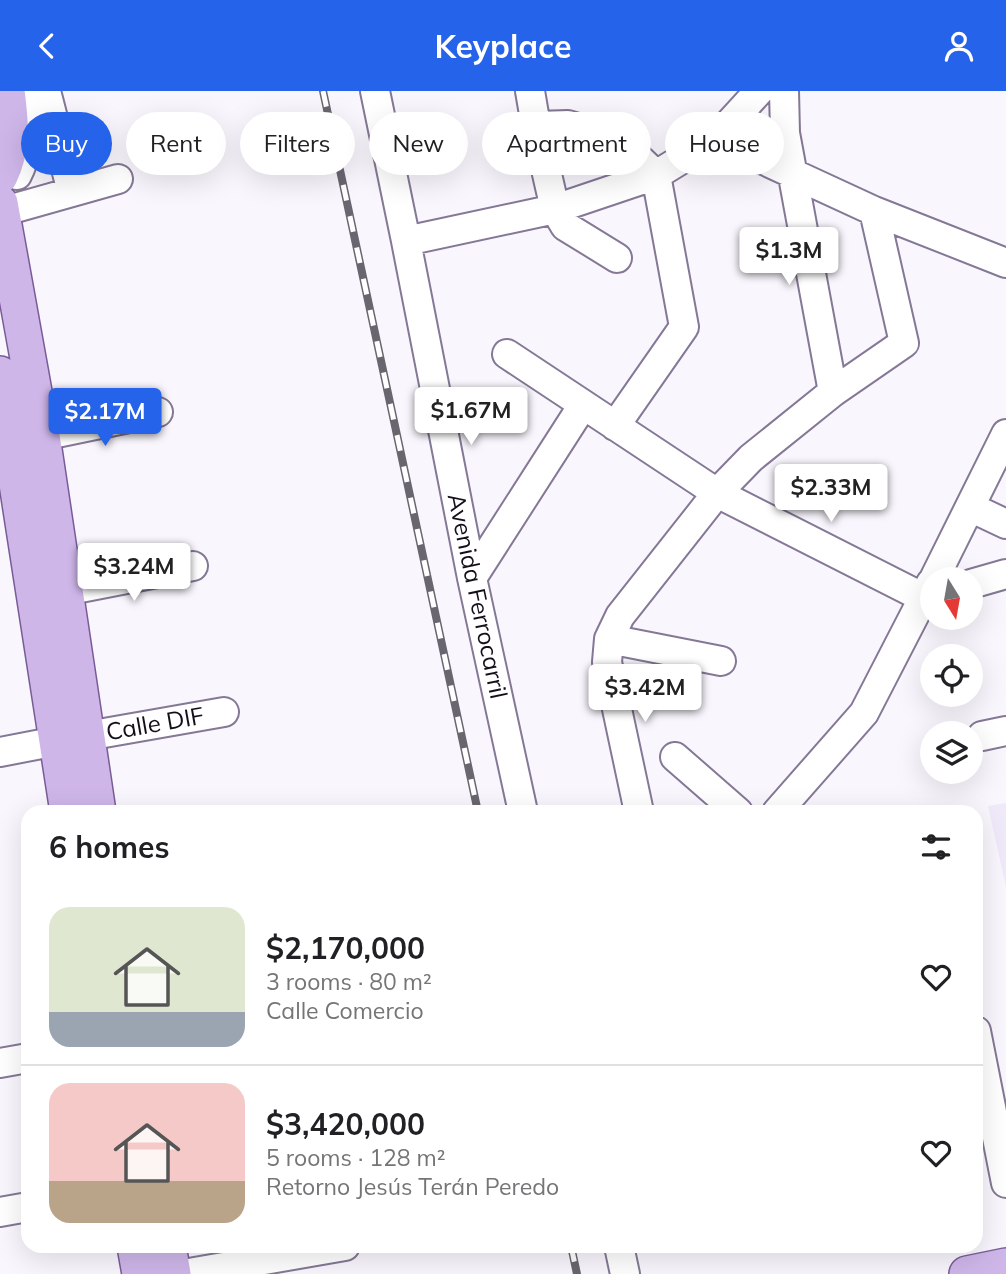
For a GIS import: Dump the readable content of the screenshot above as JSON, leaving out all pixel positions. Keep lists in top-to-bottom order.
{
  "streets": {
    "street": ["Avenida Ferrocarril", "Calle DIF"]
  },
  "north": "bottom",
  "page": {
    "header": "Keyplace",
    "chip": [
      "Buy",
      "Rent",
      "Filters",
      "New",
      "Apartment",
      "House"
    ],
    "price": [
      "$1.3M",
      "$1.67M",
      "$2.17M",
      "$2.33M",
      "$3.24M",
      "$3.42M"
    ],
    "heading": "6 homes",
    "list": [
      {
        "name": "$2,170,000",
        "note": "3 rooms · 80 m² · Calle Comercio"
      },
      {
        "name": "$3,420,000",
        "note": "5 rooms · 128 m² · Retorno Jesús Terán Peredo"
      }
    ]
  }
}
